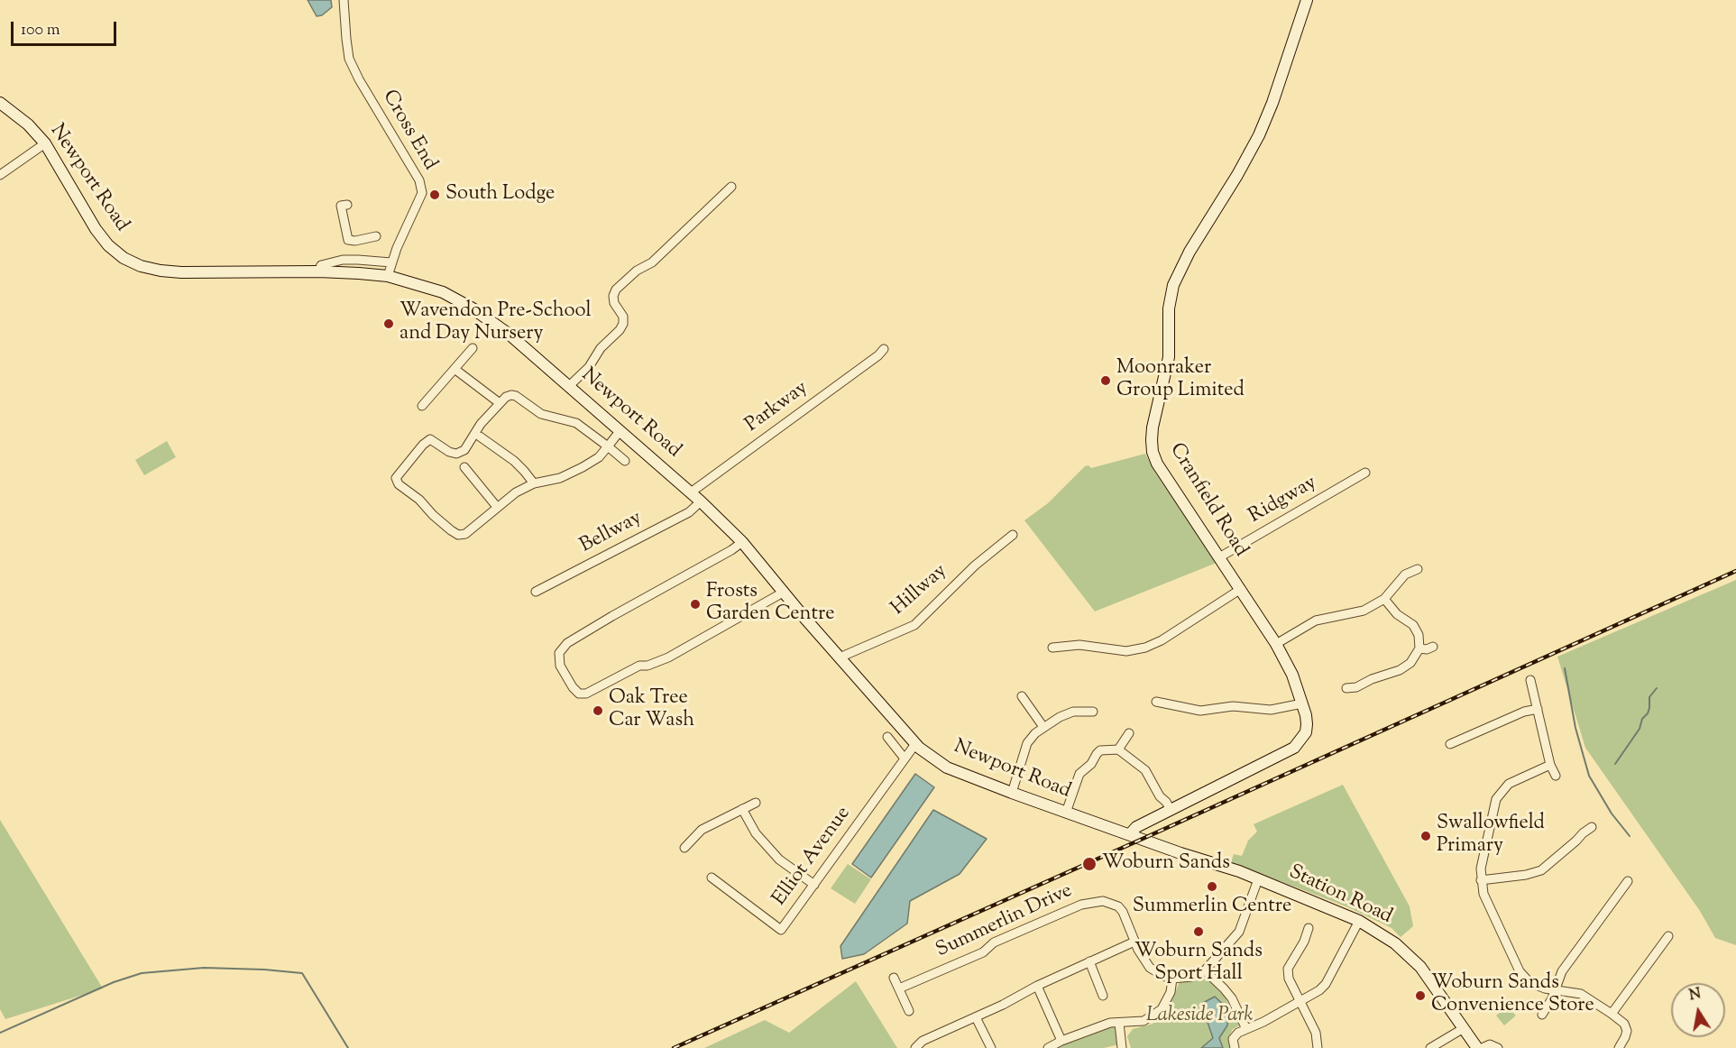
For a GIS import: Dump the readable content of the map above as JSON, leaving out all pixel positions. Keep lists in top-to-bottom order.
{
  "streets": {
    "street": [
      "Cross End",
      "Newport Road",
      "Parkway",
      "Cranfield Road",
      "Ridgway",
      "Bellway",
      "Hillway",
      "Elliot Avenue",
      "Station Road",
      "Summerlin Drive"
    ]
  },
  "crossings": [
    ["Cross End", "Newport Road"],
    ["Newport Road", "Parkway"],
    ["Newport Road", "Cranfield Road"],
    ["Newport Road", "Bellway"],
    ["Newport Road", "Hillway"],
    ["Newport Road", "Elliot Avenue"],
    ["Newport Road", "Station Road"],
    ["Cranfield Road", "Ridgway"]
  ],
  "parks": ["Lakeside Park"],
  "places": [
    "South Lodge",
    "Wavendon Pre-School and Day Nursery",
    "Moonraker Group Limited",
    "Frosts Garden Centre",
    "Oak Tree Car Wash",
    "Swallowfield Primary",
    "Woburn Sands",
    "Summerlin Centre",
    "Woburn Sands Sport Hall",
    "Woburn Sands Convenience Store"
  ],
  "scale_bar": "100 m",
  "north": "top"
}
